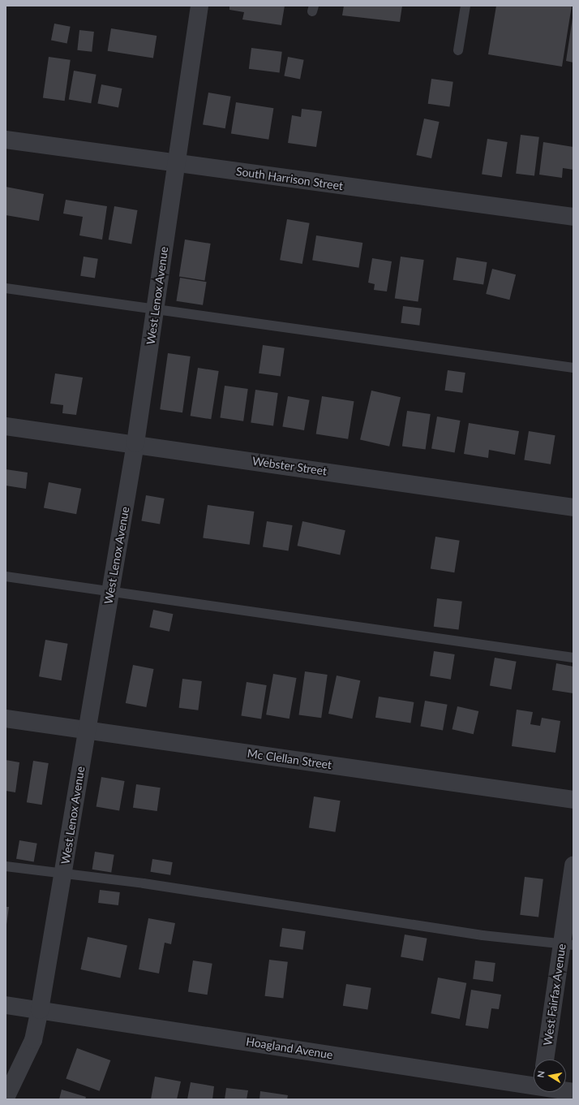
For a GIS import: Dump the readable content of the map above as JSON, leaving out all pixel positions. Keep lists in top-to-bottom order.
{
  "streets": {
    "street": [
      "South Harrison Street",
      "West Lenox Avenue",
      "Webster Street",
      "Mc Clellan Street",
      "West Fairfax Avenue",
      "Hoagland Avenue"
    ]
  },
  "crossings": [
    ["South Harrison Street", "West Lenox Avenue"],
    ["West Lenox Avenue", "Webster Street"],
    ["West Lenox Avenue", "Mc Clellan Street"],
    ["West Lenox Avenue", "Hoagland Avenue"]
  ],
  "north": "left"
}
